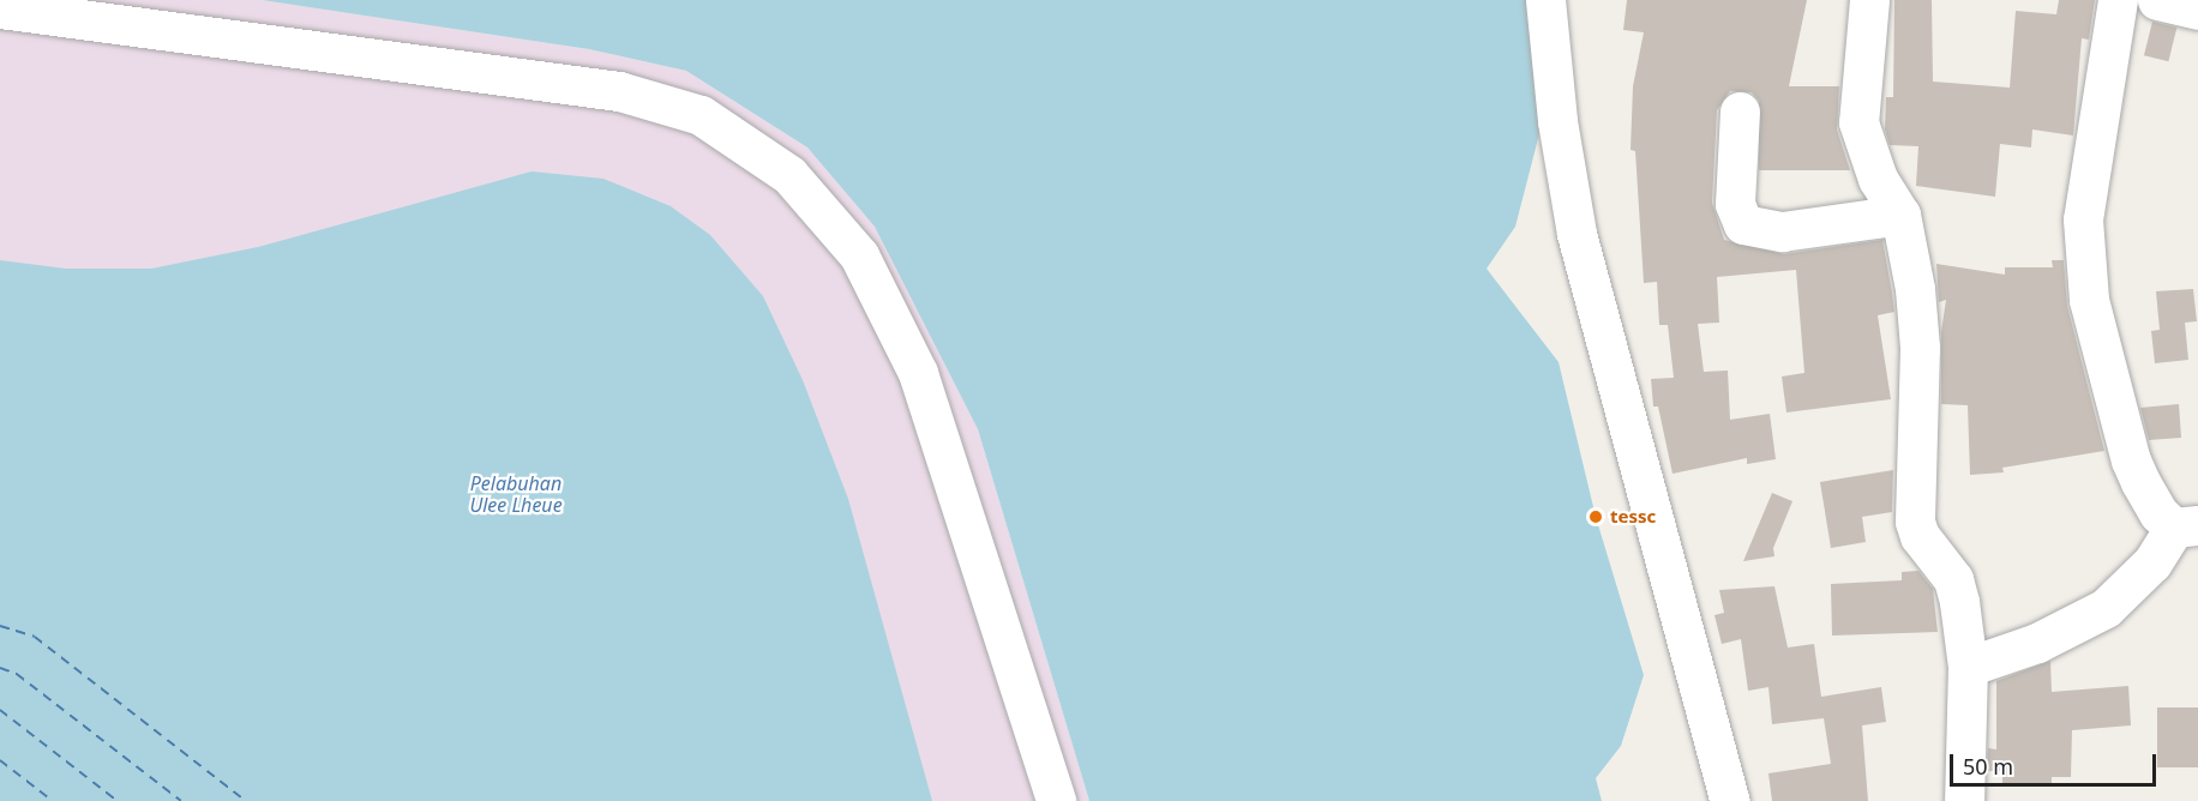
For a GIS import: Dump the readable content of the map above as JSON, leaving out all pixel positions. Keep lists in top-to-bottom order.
{
  "water": ["Pelabuhan Ulee Lheue"],
  "places": ["tessc"],
  "scale_bar": "50 m"
}
